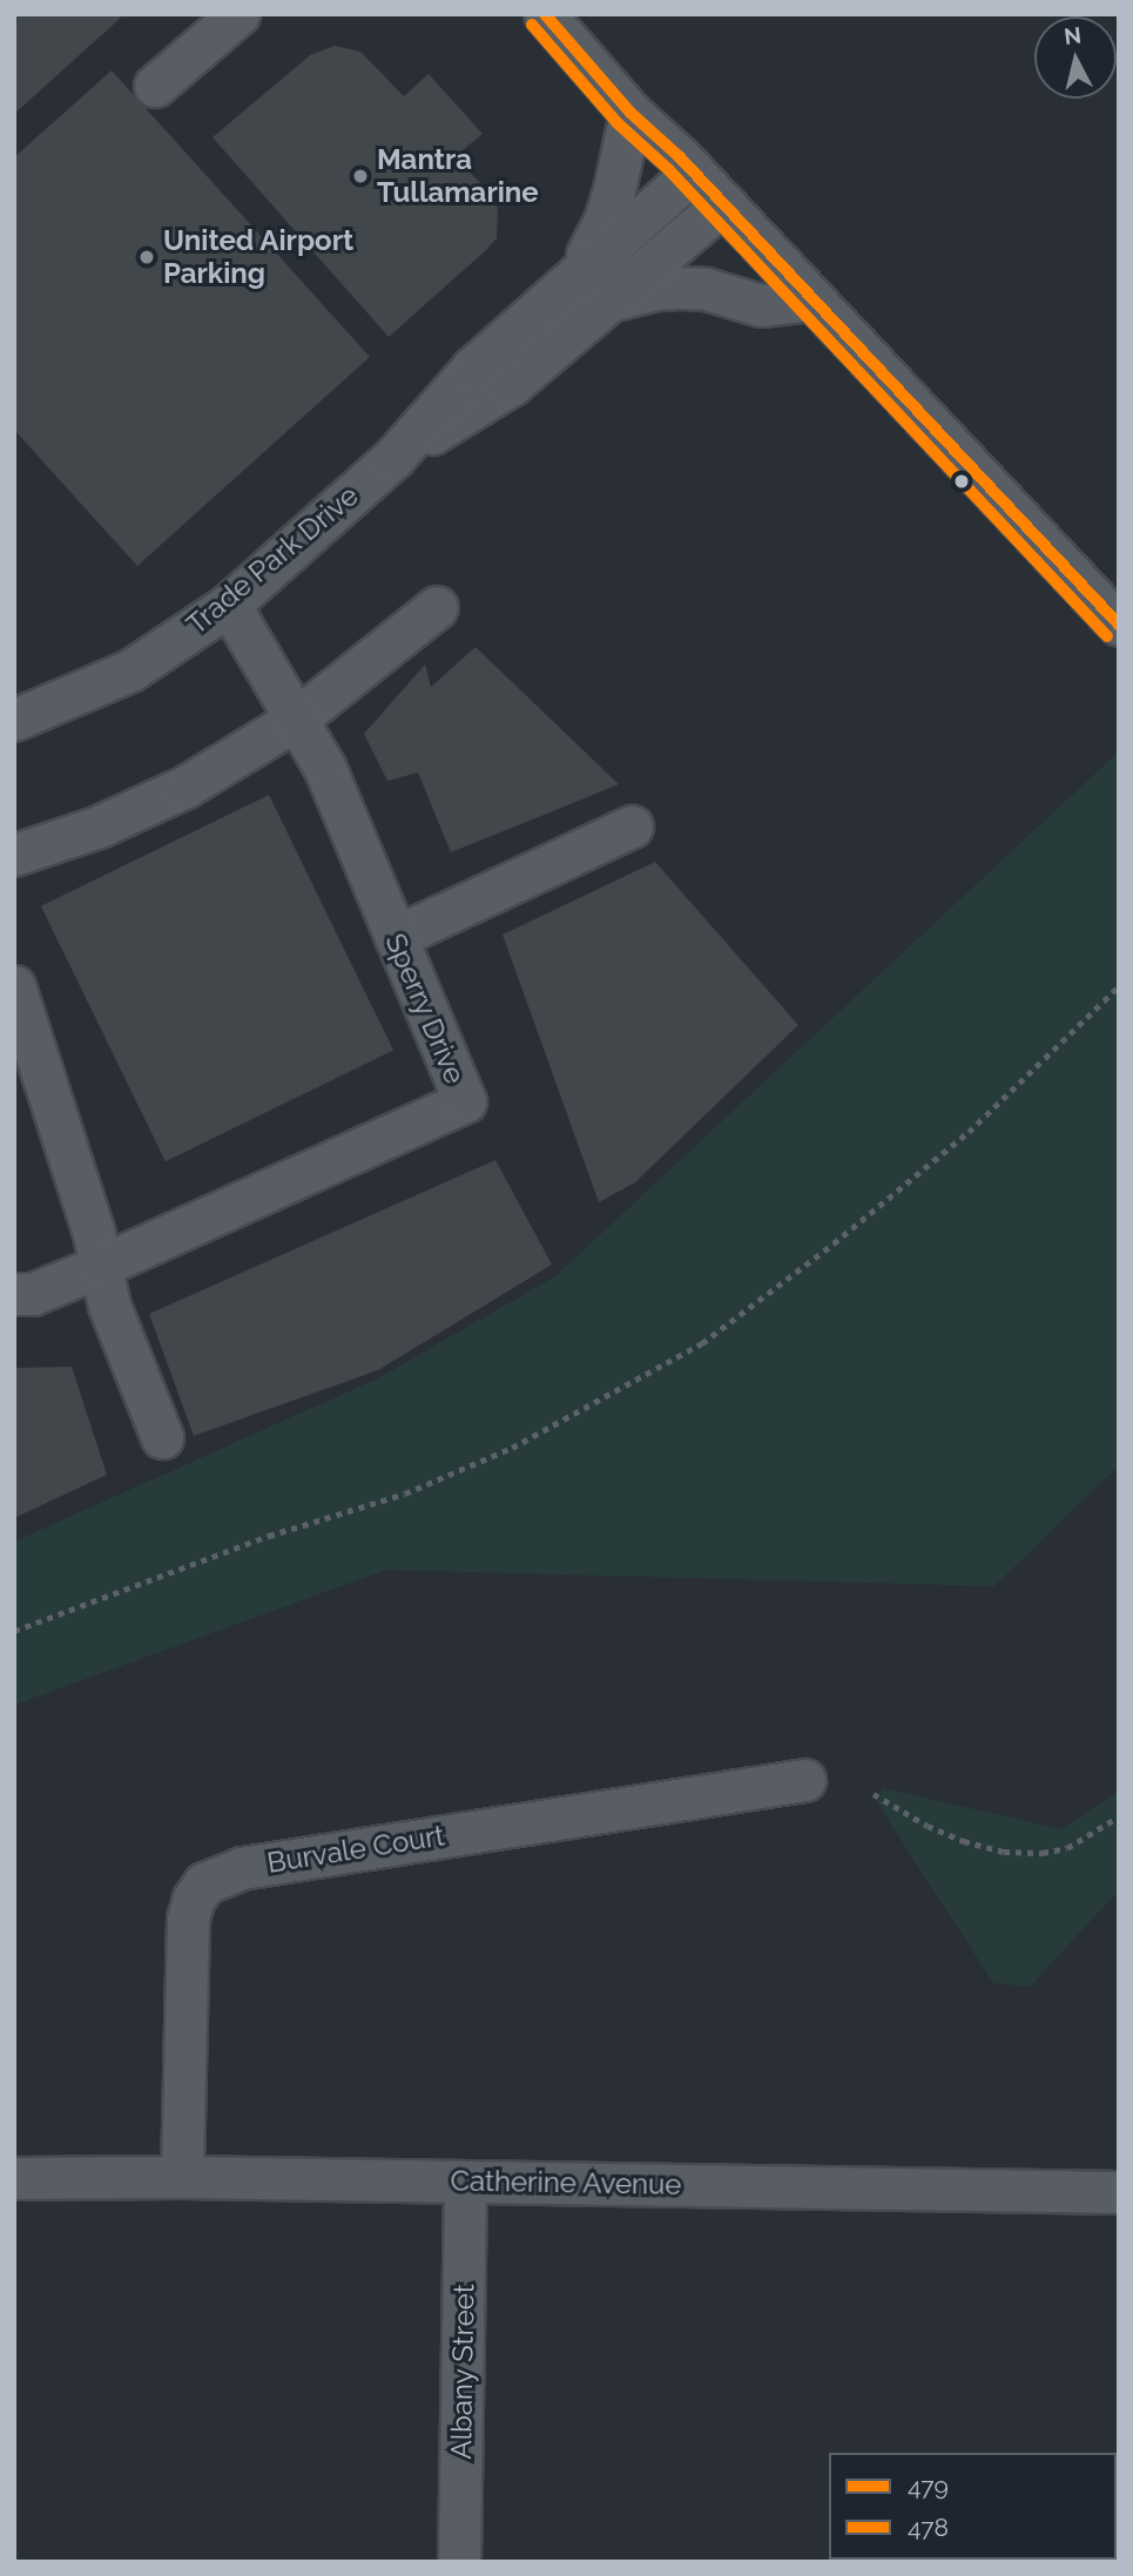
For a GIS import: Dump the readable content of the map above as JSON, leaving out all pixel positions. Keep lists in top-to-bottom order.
{
  "streets": {
    "street": [
      "Trade Park Drive",
      "Sperry Drive",
      "Burvale Court",
      "Catherine Avenue",
      "Albany Street"
    ]
  },
  "crossings": [
    ["Trade Park Drive", "Sperry Drive"],
    ["Burvale Court", "Catherine Avenue"],
    ["Catherine Avenue", "Albany Street"]
  ],
  "places": ["Mantra Tullamarine", "United Airport Parking"],
  "lines": ["transit line 479", "transit line 478"],
  "legend": ["479", "478"],
  "north": "top"
}
